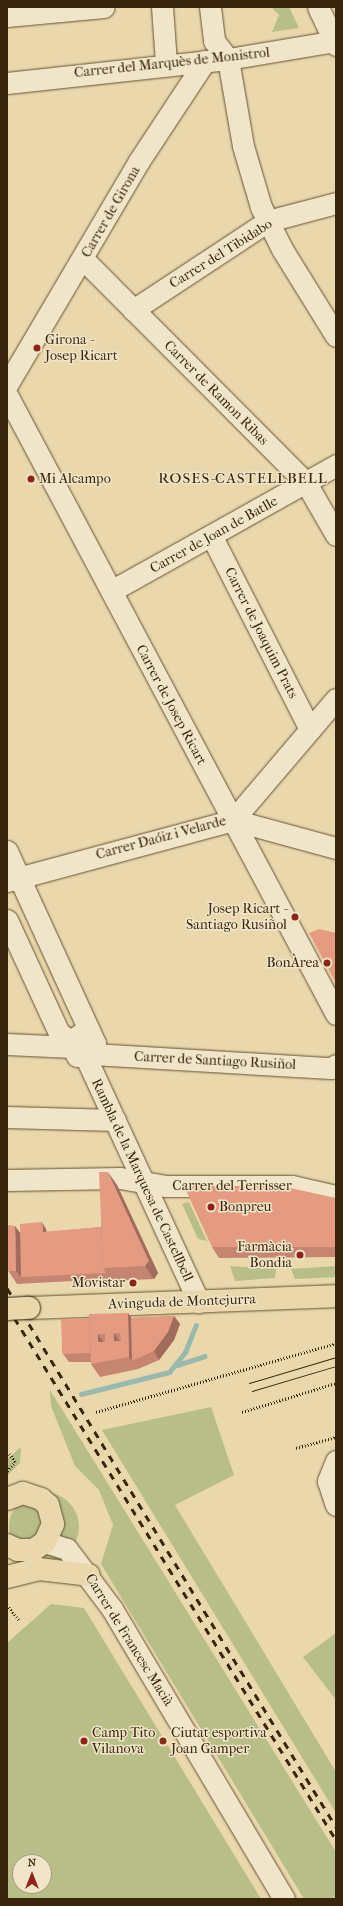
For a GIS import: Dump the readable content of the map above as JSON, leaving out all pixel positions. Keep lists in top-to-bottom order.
{
  "streets": {
    "main road": ["Avinguda de Montejurra"],
    "street": [
      "Carrer del Marquès de Monistrol",
      "Carrer de Girona",
      "Carrer del Tibidabo",
      "Carrer de Ramon Ribas",
      "Carrer de Joan de Batlle",
      "Carrer de Joaquim Prats",
      "Carrer de Josep Ricart",
      "Carrer Daóiz i Velarde",
      "Carrer de Santiago Rusiñol",
      "Rambla de la Marquesa de Castellbell",
      "Carrer del Terrisser",
      "Carrer de Francesc Macià"
    ]
  },
  "crossings": [
    ["Carrer del Marquès de Monistrol", "Carrer de Girona"],
    ["Carrer de Girona", "Carrer de Ramon Ribas"],
    ["Carrer del Tibidabo", "Carrer de Ramon Ribas"],
    ["Carrer de Ramon Ribas", "Carrer de Joan de Batlle"],
    ["Carrer de Joan de Batlle", "Carrer de Joaquim Prats"],
    ["Carrer de Joan de Batlle", "Carrer de Josep Ricart"],
    ["Carrer de Joaquim Prats", "Carrer Daóiz i Velarde"],
    ["Carrer de Josep Ricart", "Carrer Daóiz i Velarde"],
    ["Carrer Daóiz i Velarde", "Rambla de la Marquesa de Castellbell"],
    ["Carrer de Santiago Rusiñol", "Rambla de la Marquesa de Castellbell"],
    ["Rambla de la Marquesa de Castellbell", "Carrer del Terrisser"],
    ["Rambla de la Marquesa de Castellbell", "Avinguda de Montejurra"]
  ],
  "districts": ["ROSES-CASTELLBELL"],
  "places": [
    "Girona - Josep Ricart",
    "Mi Alcampo",
    "Josep Ricart - Santiago Rusiñol",
    "BonÀrea",
    "Bonpreu",
    "Farmàcia Bondia",
    "Movistar",
    "Camp Tito Vilanova",
    "Ciutat esportiva Joan Gamper"
  ],
  "north": "top"
}
